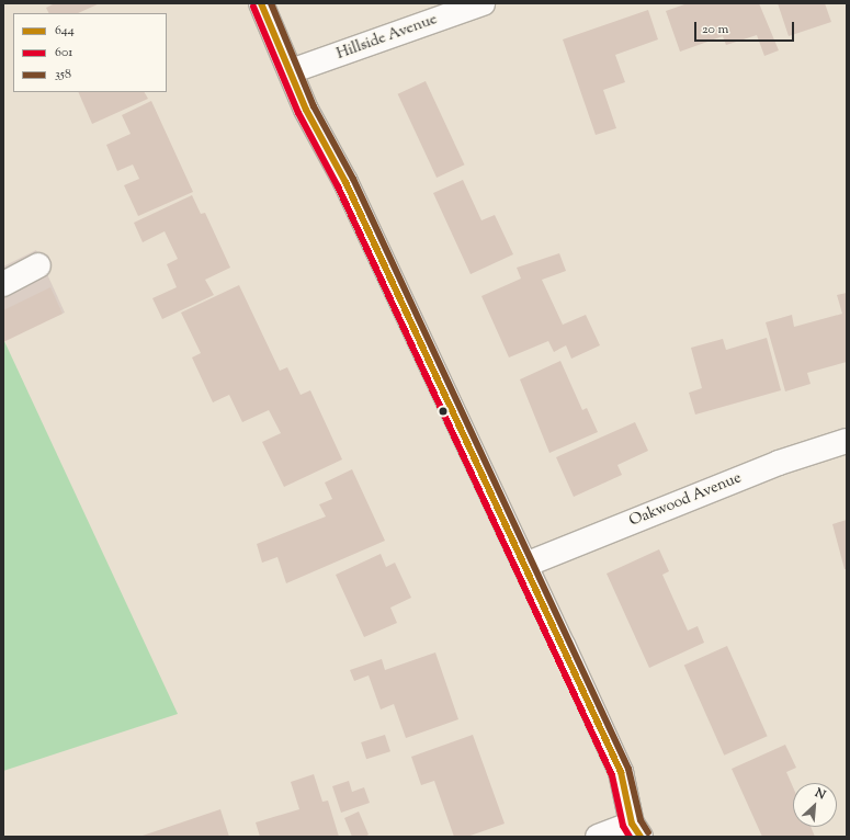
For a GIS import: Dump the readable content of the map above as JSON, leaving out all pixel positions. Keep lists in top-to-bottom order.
{
  "streets": {
    "street": ["Hillside Avenue", "Oakwood Avenue"]
  },
  "lines": ["transit line 644", "transit line 358", "transit line 601"],
  "legend": ["644", "601", "358"],
  "scale_bar": "20 m",
  "north": "top right"
}
